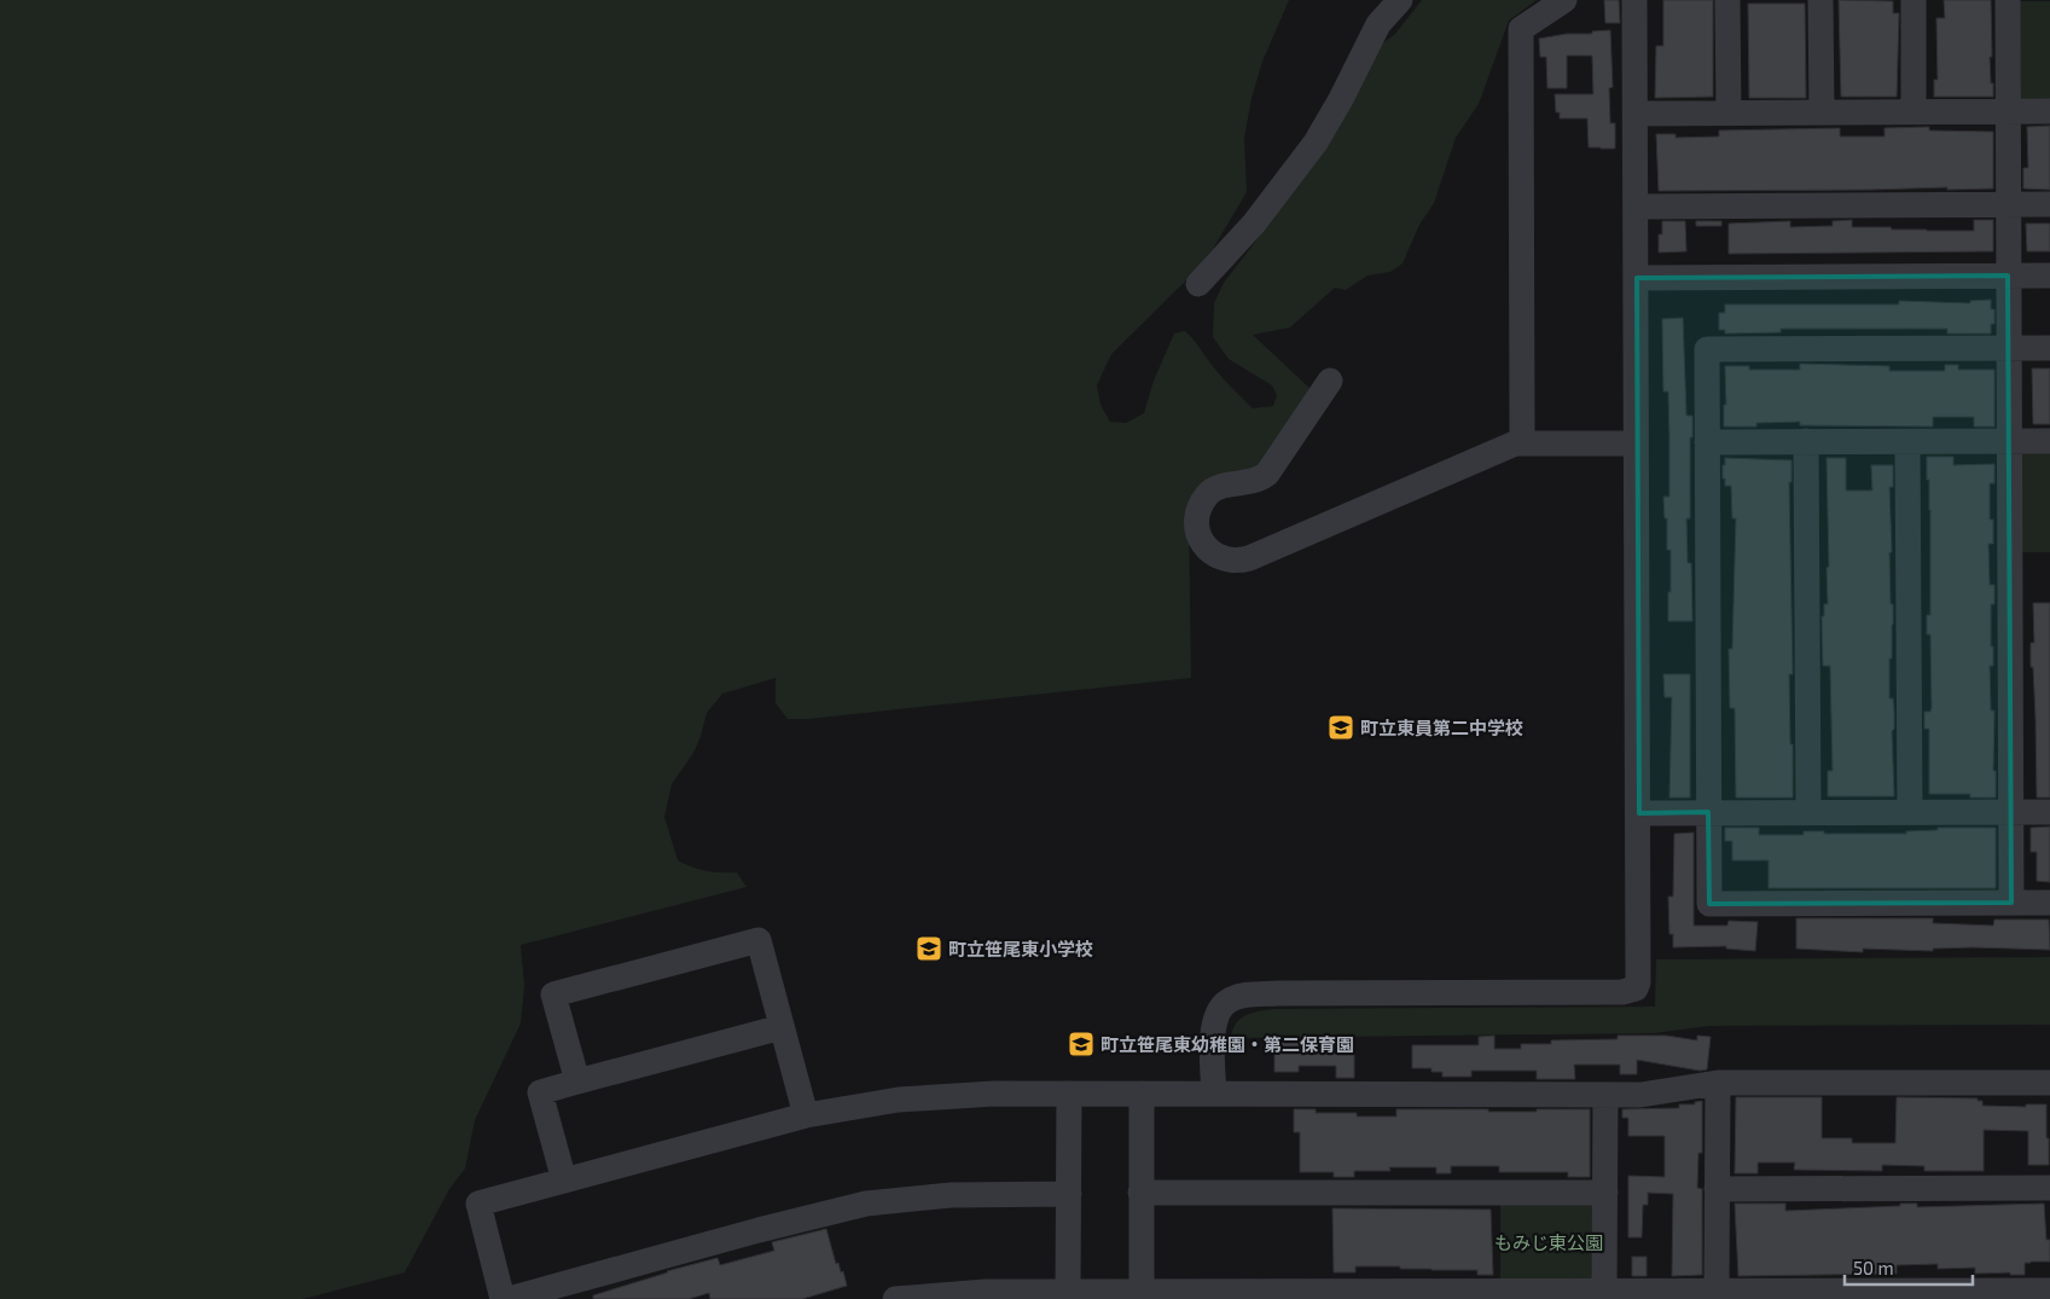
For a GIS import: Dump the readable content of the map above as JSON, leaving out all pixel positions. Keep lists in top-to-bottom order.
{
  "parks": ["もみじ東公園"],
  "places": {
    "school or university": ["町立東員第二中学校", "町立笹尾東小学校", "町立笹尾東幼稚園・第二保育園"]
  },
  "scale_bar": "50 m"
}
